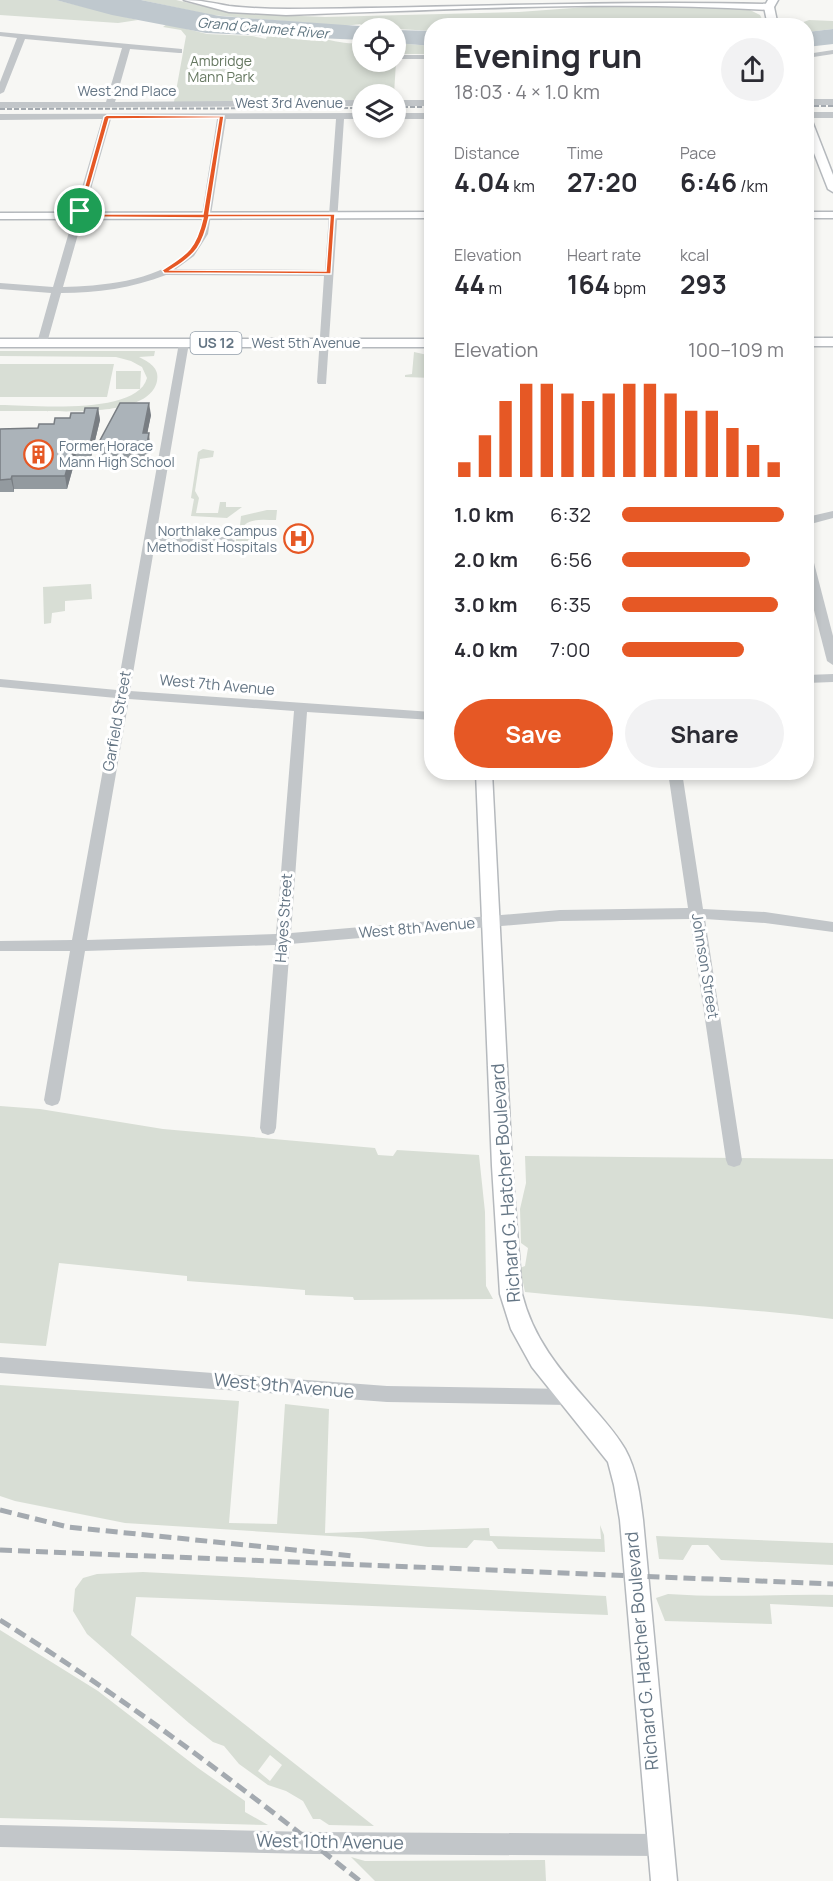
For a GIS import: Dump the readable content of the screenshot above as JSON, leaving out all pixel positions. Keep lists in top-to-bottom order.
{
  "streets": {
    "main road": ["US 12", "West 5th Avenue", "Richard G. Hatcher Boulevard"],
    "street": [
      "West 2nd Place",
      "West 3rd Avenue",
      "West 7th Avenue",
      "Garfield Street",
      "Hayes Street",
      "West 8th Avenue",
      "Johnson Street",
      "West 9th Avenue",
      "West 10th Avenue"
    ]
  },
  "crossings": [
    ["West 5th Avenue", "Garfield Street"],
    ["West 7th Avenue", "Garfield Street"],
    ["West 7th Avenue", "Hayes Street"],
    ["Garfield Street", "West 8th Avenue"],
    ["Hayes Street", "West 8th Avenue"],
    ["West 8th Avenue", "Johnson Street"],
    ["West 8th Avenue", "Richard G. Hatcher Boulevard"],
    ["Richard G. Hatcher Boulevard", "West 9th Avenue"],
    ["Richard G. Hatcher Boulevard", "West 10th Avenue"]
  ],
  "water": ["Grand Calumet River"],
  "parks": ["Ambridge Mann Park"],
  "places": {
    "building": ["Former Horace Mann High School"],
    "hospital": ["Northlake Campus Methodist Hospitals"]
  },
  "page": {
    "heading": ["Evening run", "18:03 · 4 × 1.0 km"],
    "stats": [
      ["Distance", "4.04 km"],
      ["Time", "27:20"],
      ["Pace", "6:46 /km"],
      ["Elevation", "44 m"],
      ["Heart rate", "164 bpm"],
      ["kcal", "293"]
    ],
    "chart": ["Elevation", "100–109 m"],
    "list": [
      {
        "name": "1.0 km",
        "note": "6:32"
      },
      {
        "name": "2.0 km",
        "note": "6:56"
      },
      {
        "name": "3.0 km",
        "note": "6:35"
      },
      {
        "name": "4.0 km",
        "note": "7:00"
      }
    ],
    "buttons": ["Save", "Share"]
  }
}
